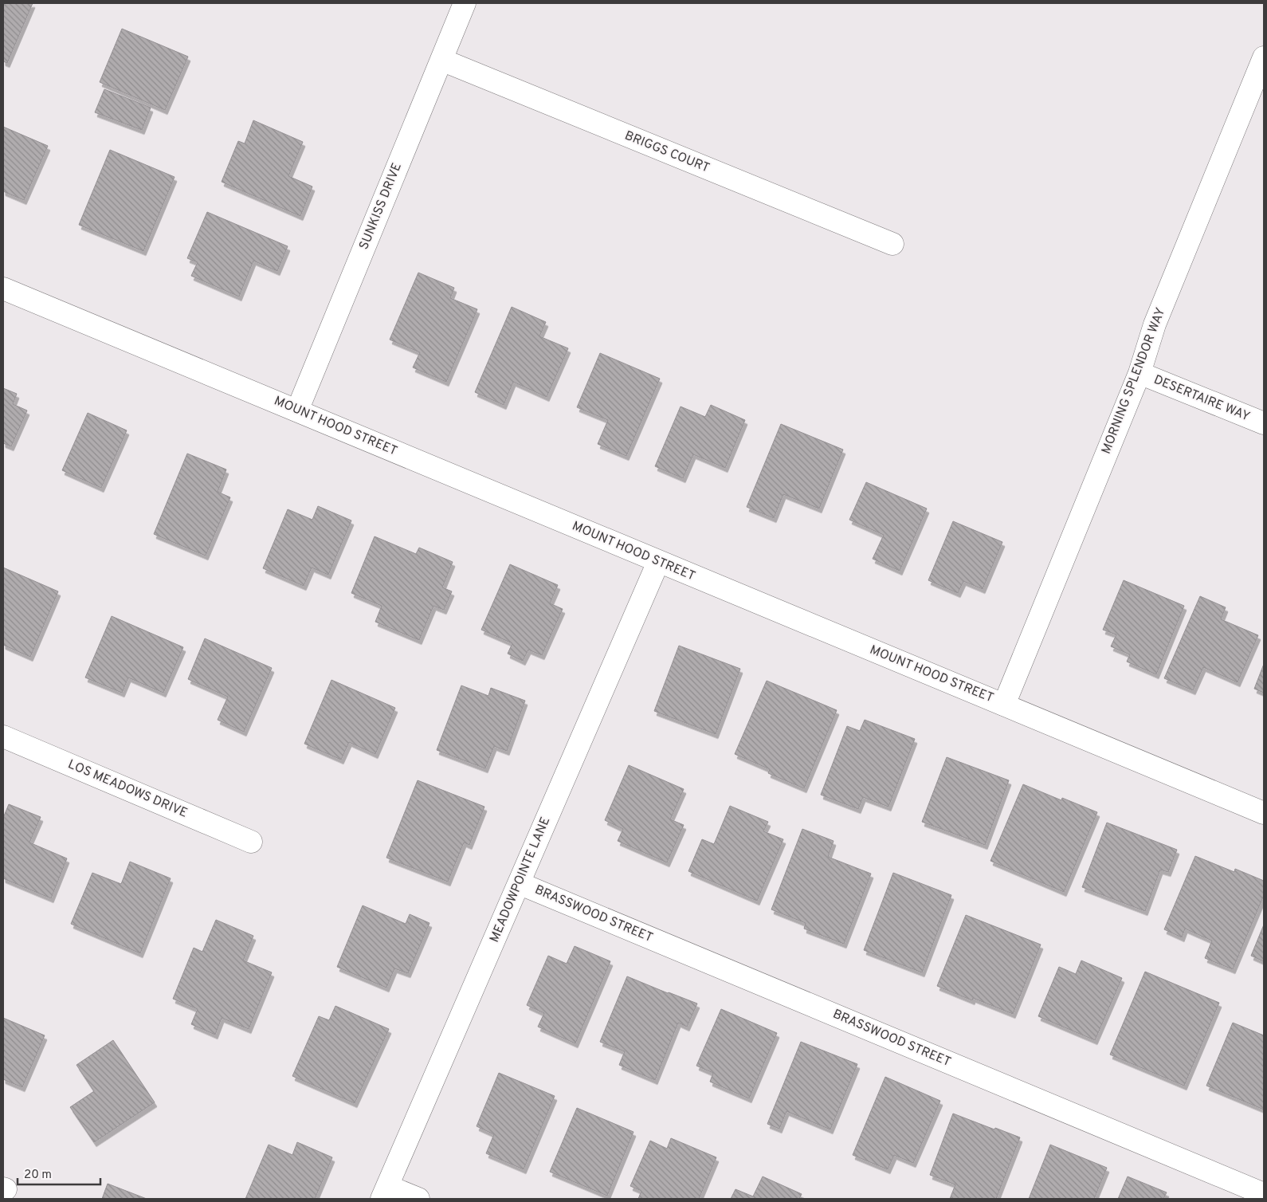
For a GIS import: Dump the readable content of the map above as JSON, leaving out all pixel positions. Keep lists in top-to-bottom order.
{
  "streets": {
    "street": [
      "BRIGGS COURT",
      "SUNKISS DRIVE",
      "MORNING SPLENDOR WAY",
      "DESERTAIRE WAY",
      "MOUNT HOOD STREET",
      "LOS MEADOWS DRIVE",
      "MEADOWPOINTE LANE",
      "BRASSWOOD STREET"
    ]
  },
  "crossings": [
    ["BRIGGS COURT", "SUNKISS DRIVE"],
    ["SUNKISS DRIVE", "MOUNT HOOD STREET"],
    ["MORNING SPLENDOR WAY", "DESERTAIRE WAY"],
    ["MORNING SPLENDOR WAY", "MOUNT HOOD STREET"],
    ["MOUNT HOOD STREET", "MEADOWPOINTE LANE"],
    ["MEADOWPOINTE LANE", "BRASSWOOD STREET"]
  ],
  "scale_bar": "20 m"
}
